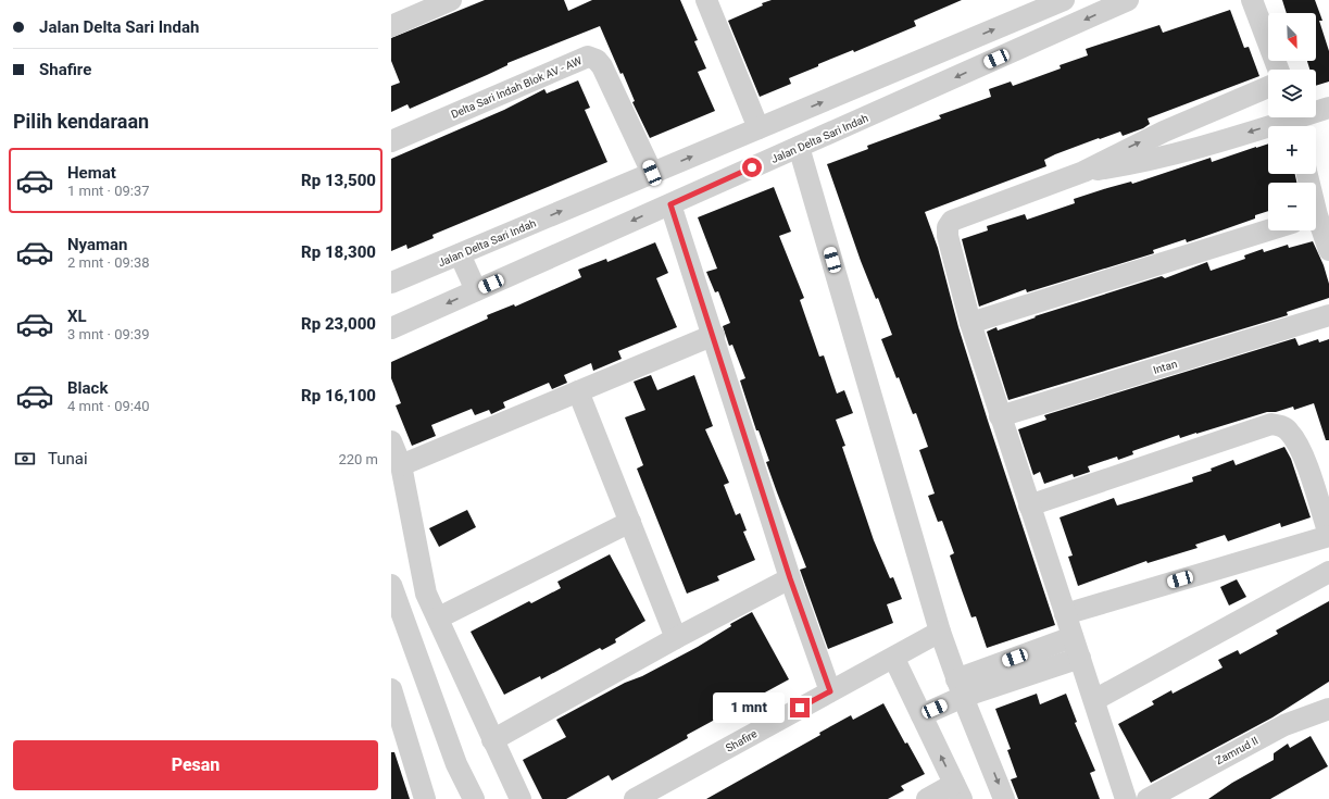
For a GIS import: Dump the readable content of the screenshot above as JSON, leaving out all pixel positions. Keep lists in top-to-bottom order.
{
  "streets": {
    "street": [
      "Delta Sari Indah Blok AV - AW",
      "Jalan Delta Sari Indah",
      "Intan",
      "Shafire",
      "Zamrud II"
    ]
  },
  "crossings": [
    ["Delta Sari Indah Blok AV - AW", "Jalan Delta Sari Indah"]
  ],
  "north": "bottom right",
  "page": {
    "banner": ["Jalan Delta Sari Indah", "Shafire"],
    "map_buttons": ["+", "−"],
    "heading": "Pilih kendaraan",
    "list": [
      {
        "name": "Hemat",
        "note": "1 mnt · 09:37",
        "value": "Rp 13,500"
      },
      {
        "name": "Nyaman",
        "note": "2 mnt · 09:38",
        "value": "Rp 18,300"
      },
      {
        "name": "XL",
        "note": "3 mnt · 09:39",
        "value": "Rp 23,000"
      },
      {
        "name": "Black",
        "note": "4 mnt · 09:40",
        "value": "Rp 16,100"
      }
    ],
    "pay": ["Tunai", "220 m"],
    "bubble": "1 mnt",
    "buttons": "Pesan"
  }
}
